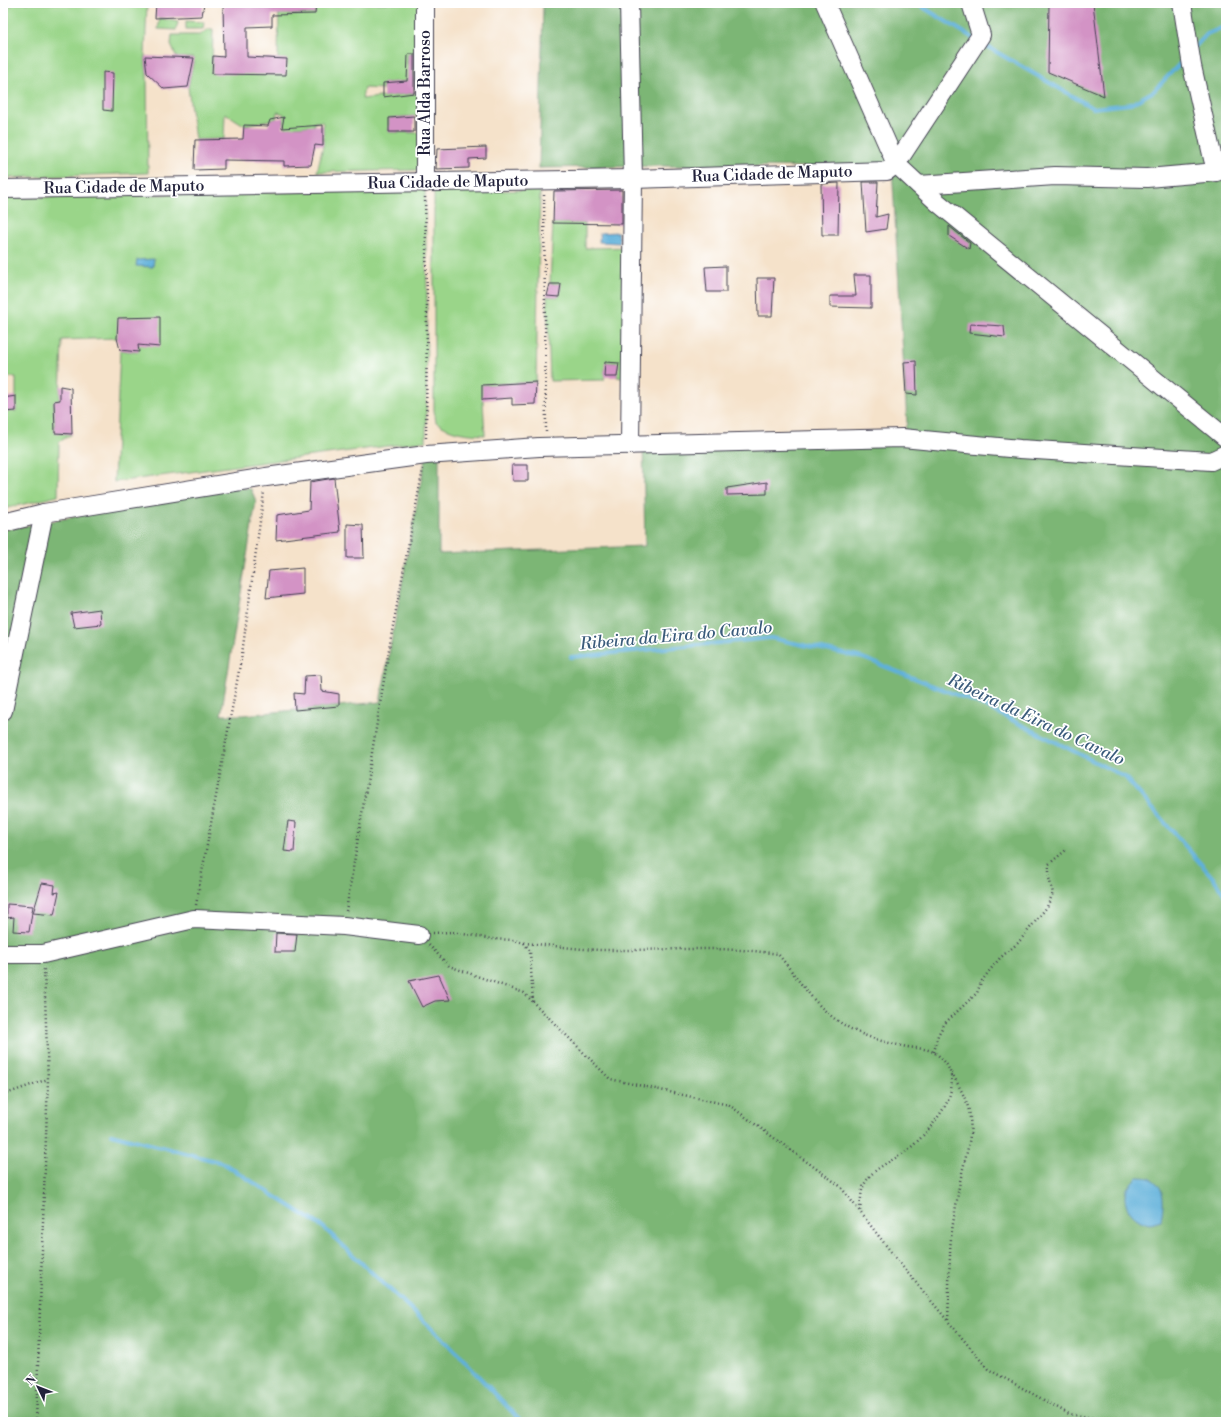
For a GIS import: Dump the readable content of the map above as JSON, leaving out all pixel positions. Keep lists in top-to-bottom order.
{
  "streets": {
    "street": ["Rua Alda Barroso", "Rua Cidade de Maputo"]
  },
  "crossings": [
    ["Rua Alda Barroso", "Rua Cidade de Maputo"]
  ],
  "water": ["Ribeira da Eira do Cavalo"],
  "north": "top left"
}
